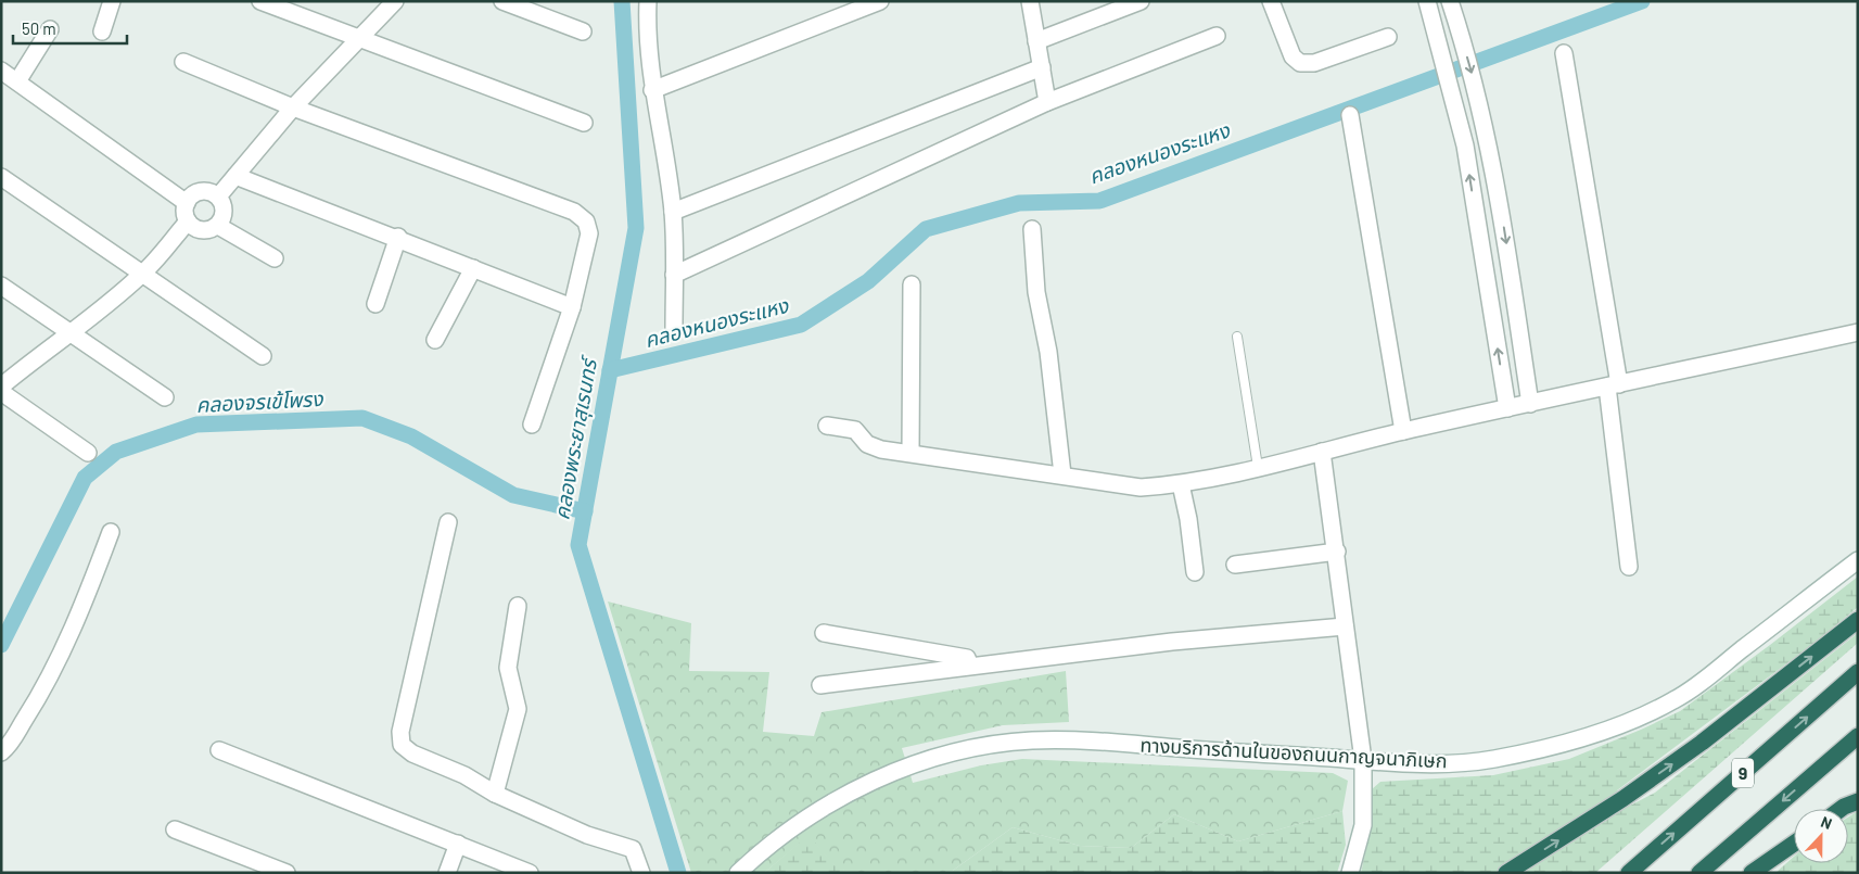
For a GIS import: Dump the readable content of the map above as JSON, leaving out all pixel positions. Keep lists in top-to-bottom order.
{
  "streets": {
    "highway": ["9"],
    "street": ["ทางบริการด้านในของถนนกาญจนาภิเษก"]
  },
  "water": ["คลองหนองระแหง", "คลองจรเข้โพรง", "คลองพระยาสุเรนทร์"],
  "scale_bar": "50 m",
  "north": "top"
}
